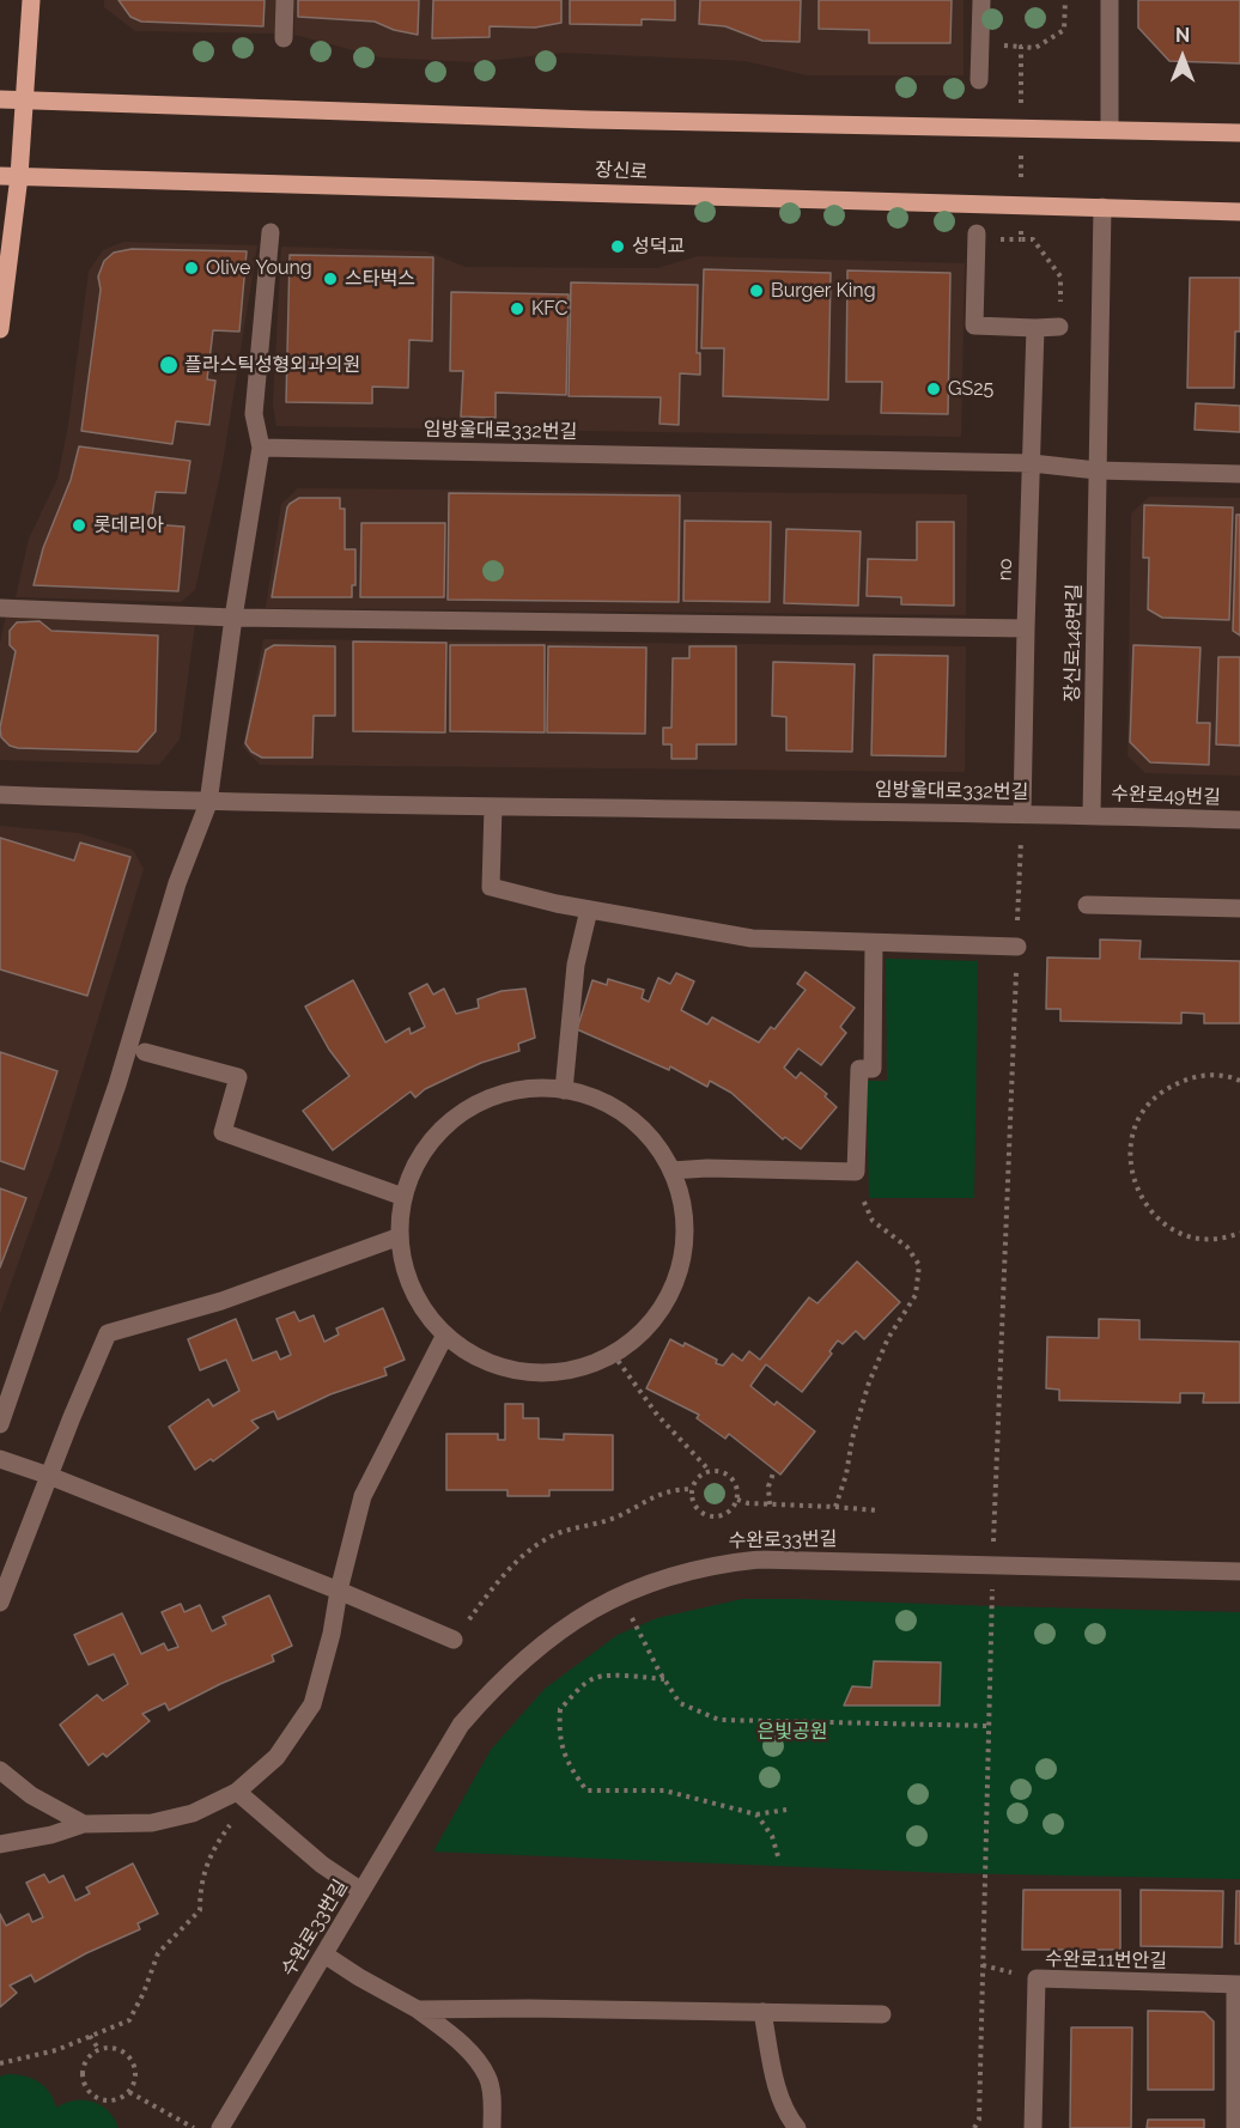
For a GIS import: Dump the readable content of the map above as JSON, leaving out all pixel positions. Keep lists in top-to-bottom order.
{
  "streets": {
    "main road": ["장신로"],
    "street": [
      "임방울대로332번길",
      "no",
      "장신로148번길",
      "수완로49번길",
      "수완로33번길",
      "수완로11번안길"
    ]
  },
  "crossings": [
    ["장신로", "장신로148번길"],
    ["임방울대로332번길", "no"],
    ["임방울대로332번길", "장신로148번길"],
    ["임방울대로332번길", "수완로49번길"],
    ["장신로148번길", "수완로49번길"]
  ],
  "parks": ["은빛공원"],
  "places": [
    "성덕교",
    "Olive Young",
    "스타벅스",
    "Burger King",
    "KFC",
    "플라스틱성형외과의원",
    "GS25",
    "롯데리아"
  ],
  "north": "top"
}
